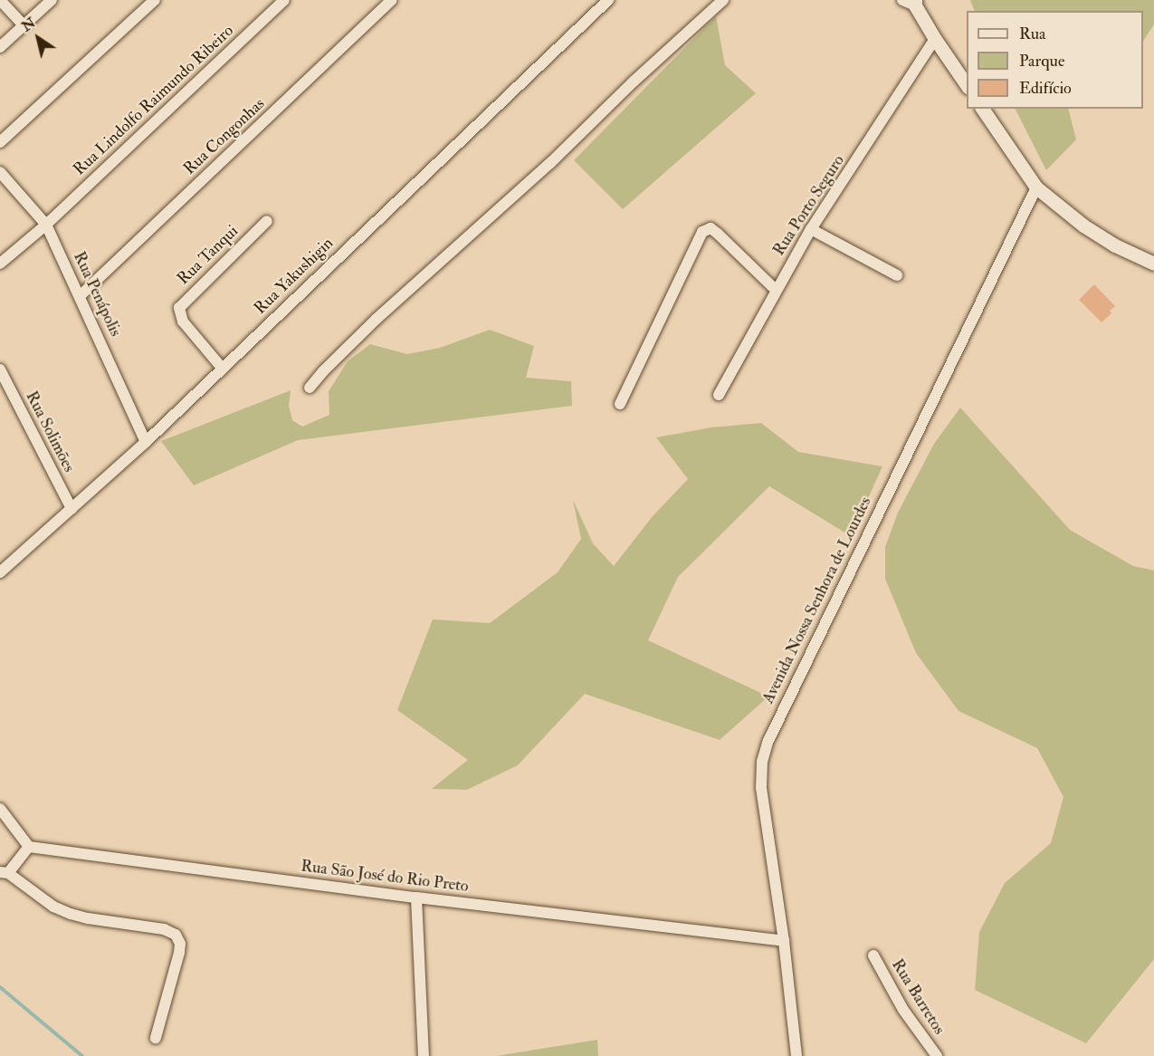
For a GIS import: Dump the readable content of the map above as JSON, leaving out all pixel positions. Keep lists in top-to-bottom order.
{
  "streets": {
    "street": [
      "Rua Lindolfo Raimundo Ribeiro",
      "Rua Congonhas",
      "Rua Porto Seguro",
      "Rua Tanqui",
      "Rua Yakushigin",
      "Rua Penápolis",
      "Rua Solimões",
      "Avenida Nossa Senhora de Lourdes",
      "Rua São José do Rio Preto",
      "Rua Barretos"
    ]
  },
  "crossings": [
    ["Rua Lindolfo Raimundo Ribeiro", "Rua Penápolis"],
    ["Rua Congonhas", "Rua Penápolis"],
    ["Rua Tanqui", "Rua Yakushigin"],
    ["Rua Yakushigin", "Rua Penápolis"],
    ["Rua Yakushigin", "Rua Solimões"],
    ["Avenida Nossa Senhora de Lourdes", "Rua São José do Rio Preto"]
  ],
  "legend": ["Rua", "Parque", "Edifício"],
  "north": "top left"
}
